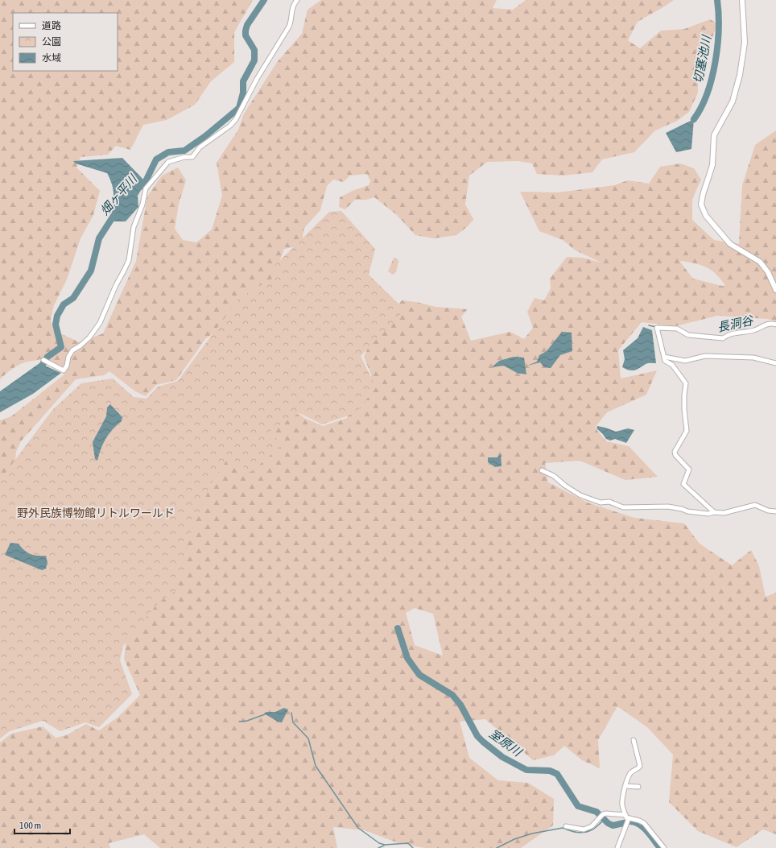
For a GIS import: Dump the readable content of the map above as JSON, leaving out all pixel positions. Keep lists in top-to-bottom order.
{
  "water": [
    "切塞池川",
    "畑ヶ平川",
    "長洞谷",
    "室原川"
  ],
  "parks": ["野外民族博物館リトルワールド"],
  "legend": ["道路", "公園", "水域"],
  "scale_bar": "100 m"
}
